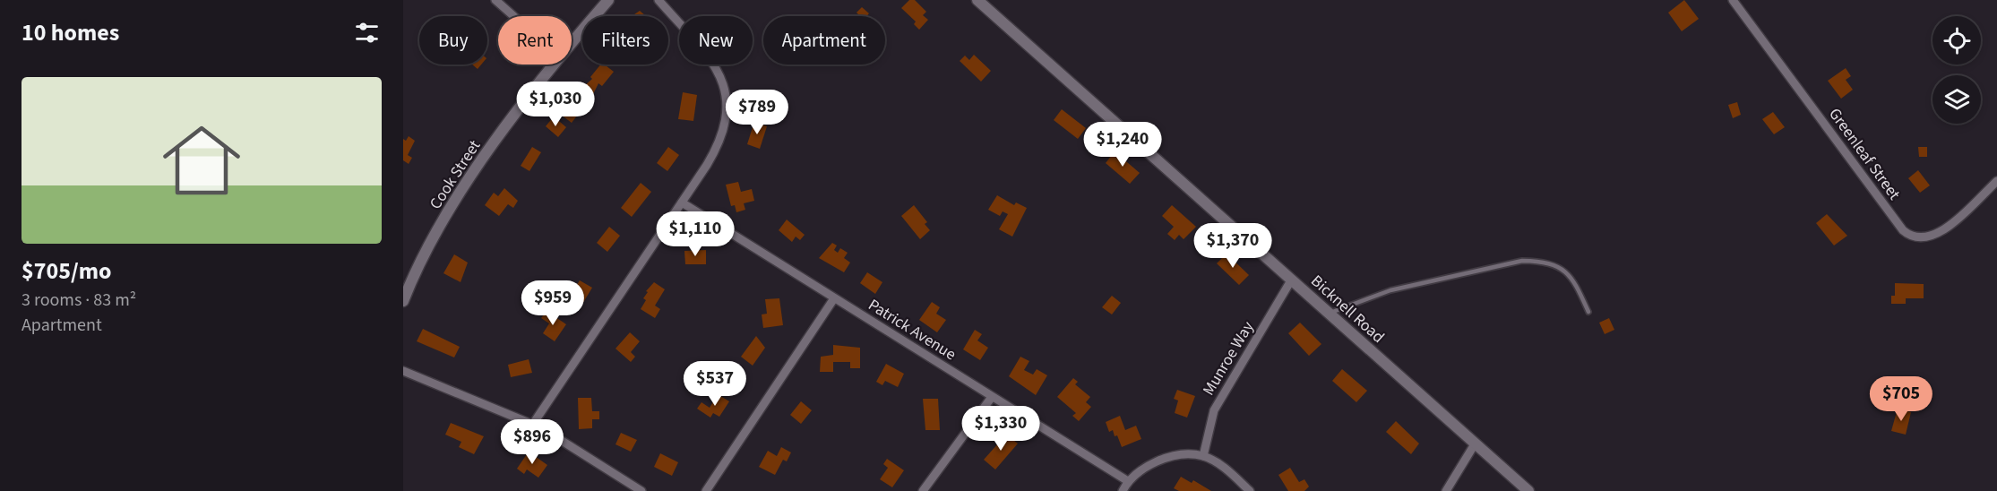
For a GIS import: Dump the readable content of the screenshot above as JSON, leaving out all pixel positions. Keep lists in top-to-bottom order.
{
  "streets": {
    "street": [
      "Greenleaf Street",
      "Cook Street",
      "Bicknell Road",
      "Patrick Avenue",
      "Munroe Way"
    ]
  },
  "crossings": [
    ["Bicknell Road", "Munroe Way"]
  ],
  "page": {
    "heading": "10 homes",
    "chip": [
      "Buy",
      "Rent",
      "Filters",
      "New",
      "Apartment"
    ],
    "list": [
      {
        "name": "$705/mo",
        "note": "3 rooms · 83 m² · Apartment"
      }
    ],
    "price": [
      "$1,030",
      "$789",
      "$1,240",
      "$1,110",
      "$1,370",
      "$959",
      "$537",
      "$705",
      "$1,330",
      "$896"
    ]
  }
}
